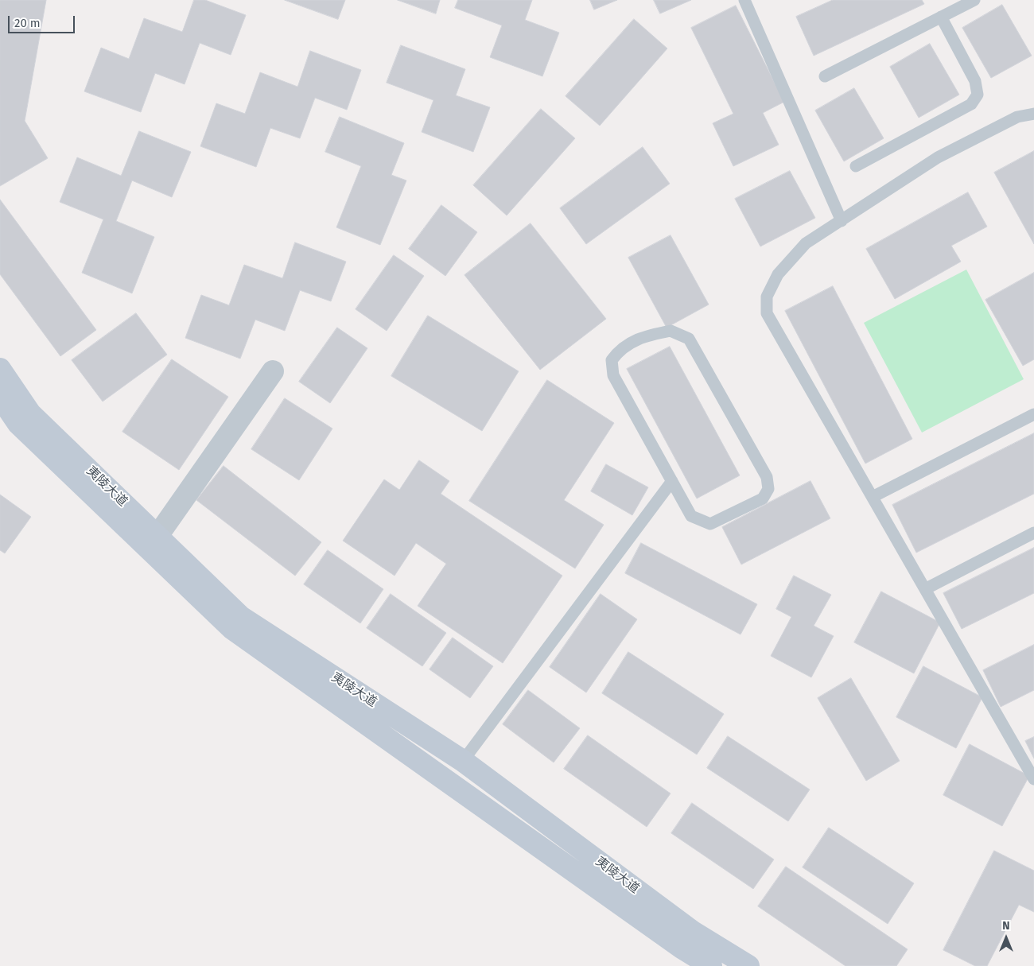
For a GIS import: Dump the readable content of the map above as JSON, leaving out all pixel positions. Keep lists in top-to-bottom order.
{
  "streets": {
    "main road": ["夷陵大道"]
  },
  "scale_bar": "20 m",
  "north": "top"
}
